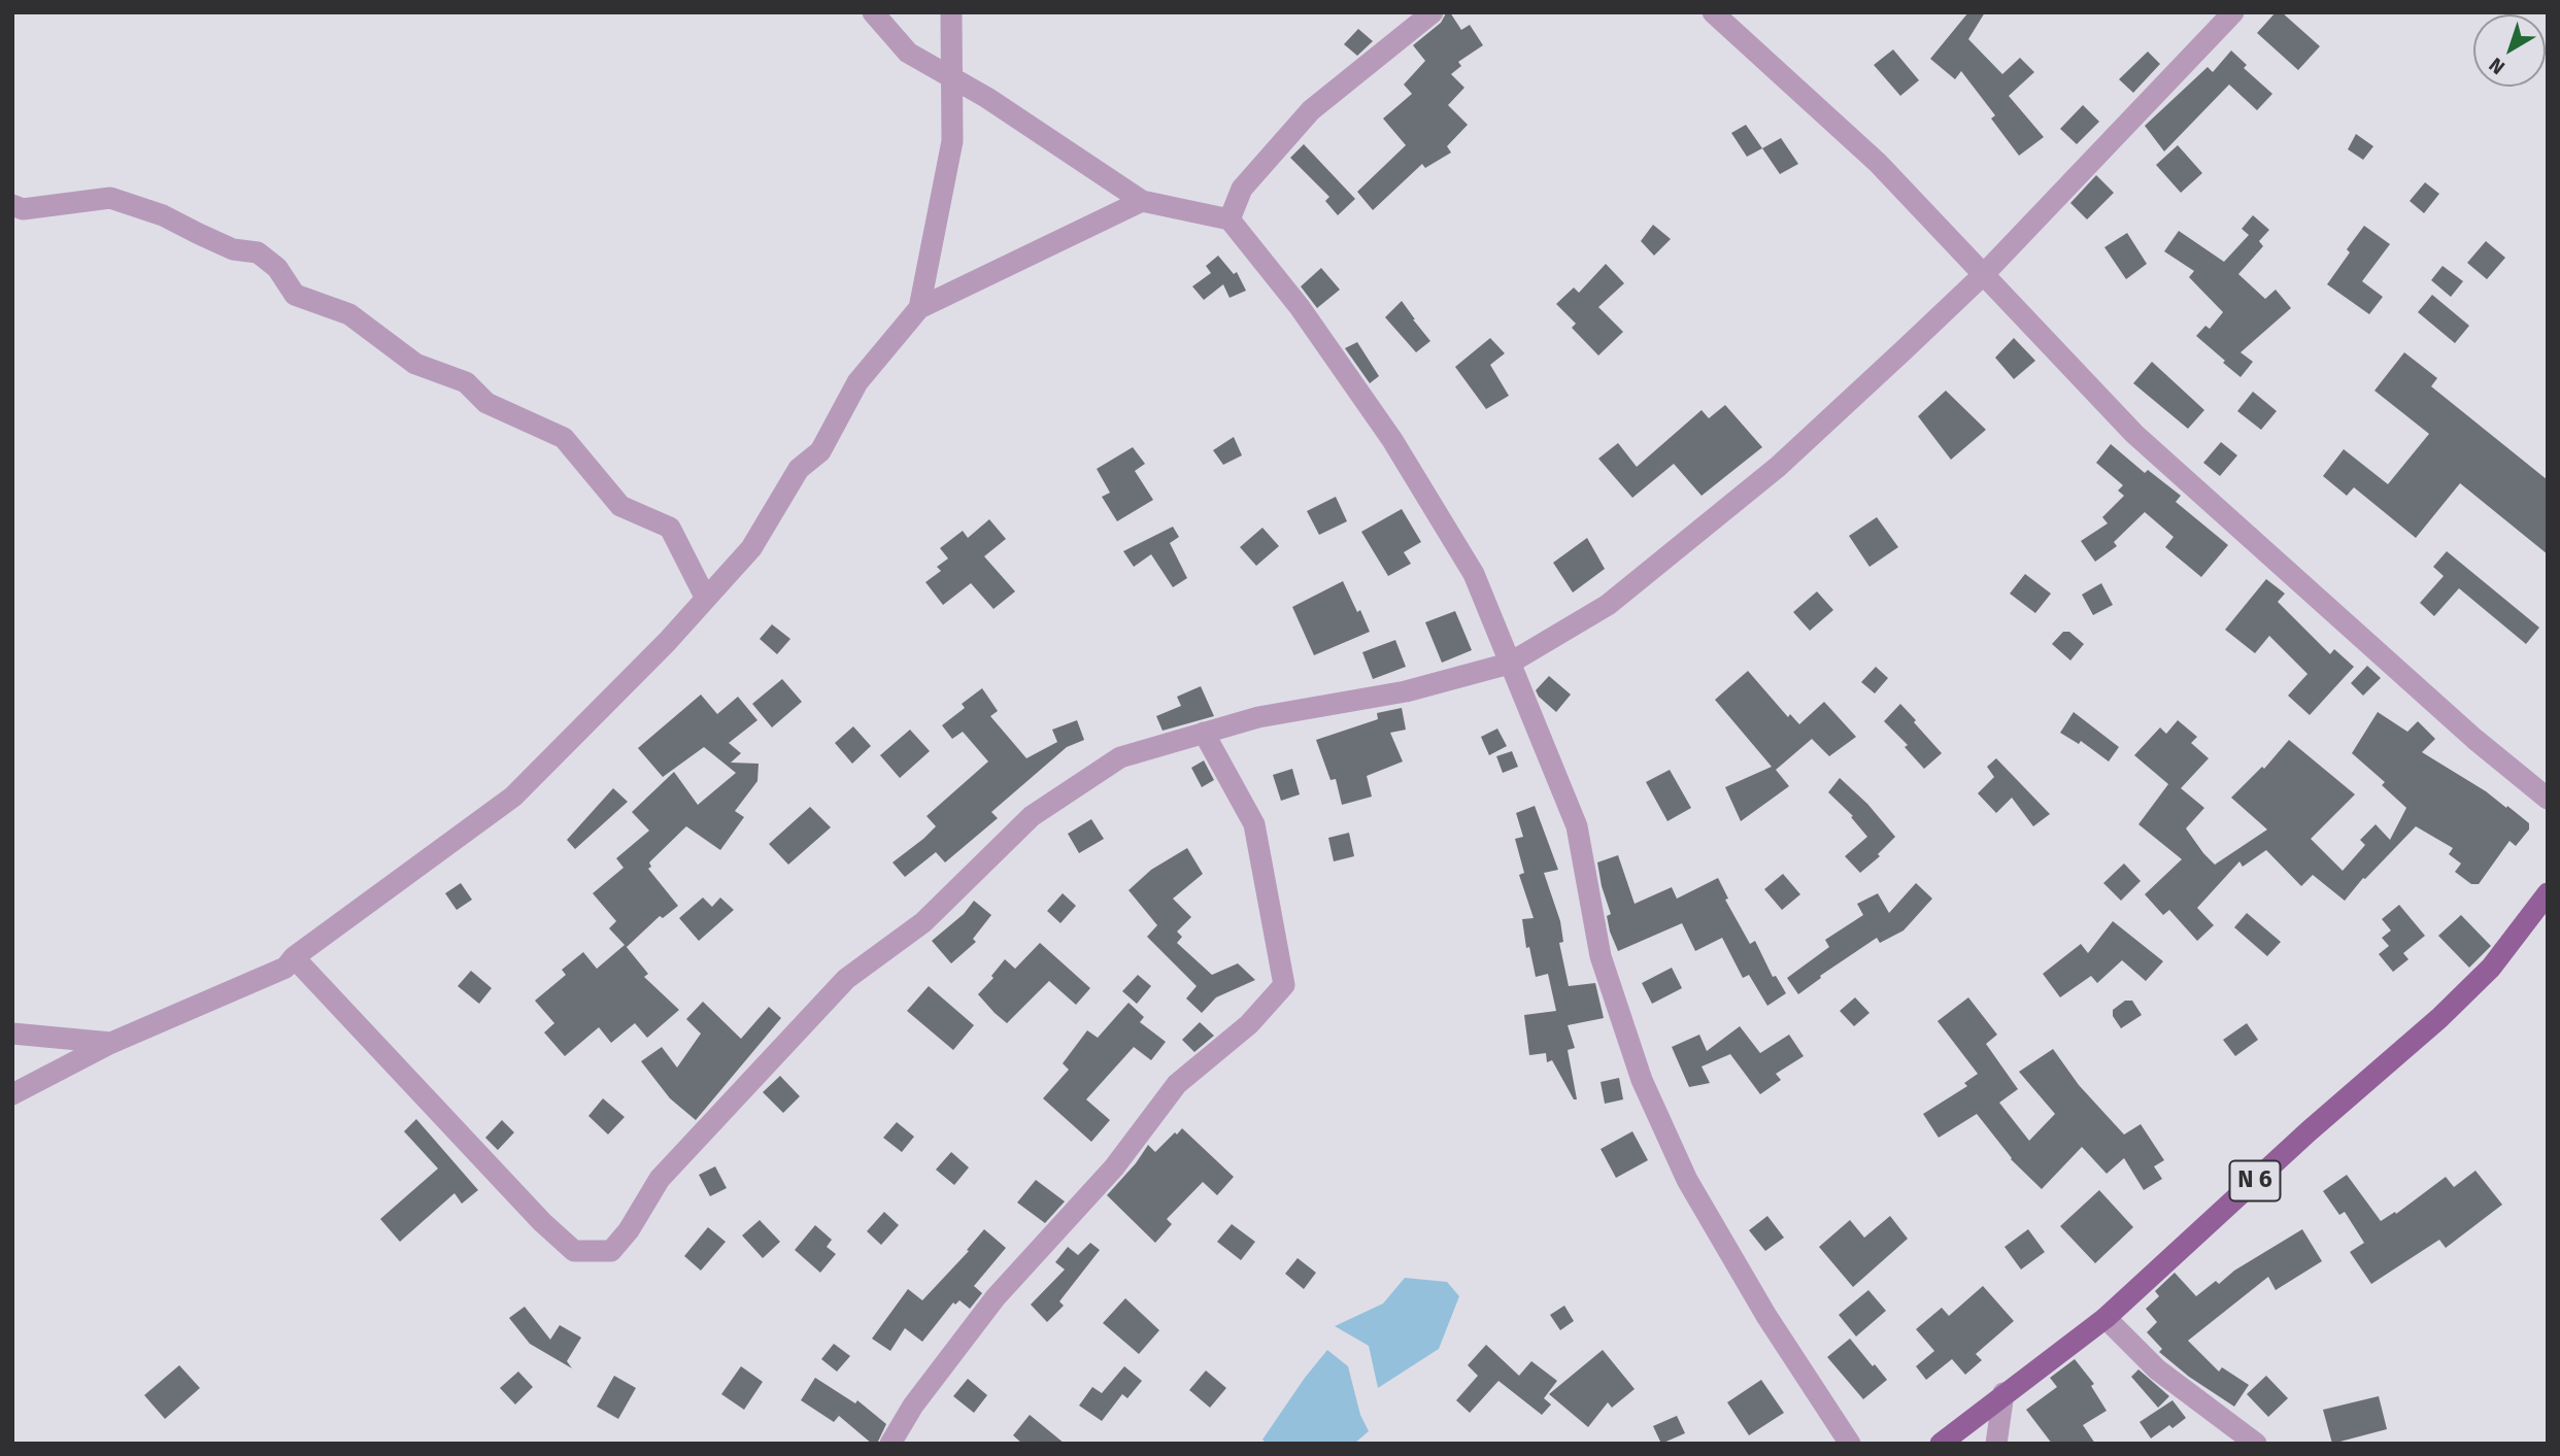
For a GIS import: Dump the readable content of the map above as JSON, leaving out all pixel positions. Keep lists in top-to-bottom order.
{
  "streets": {
    "main road": ["N 6"]
  },
  "north": "bottom left"
}
